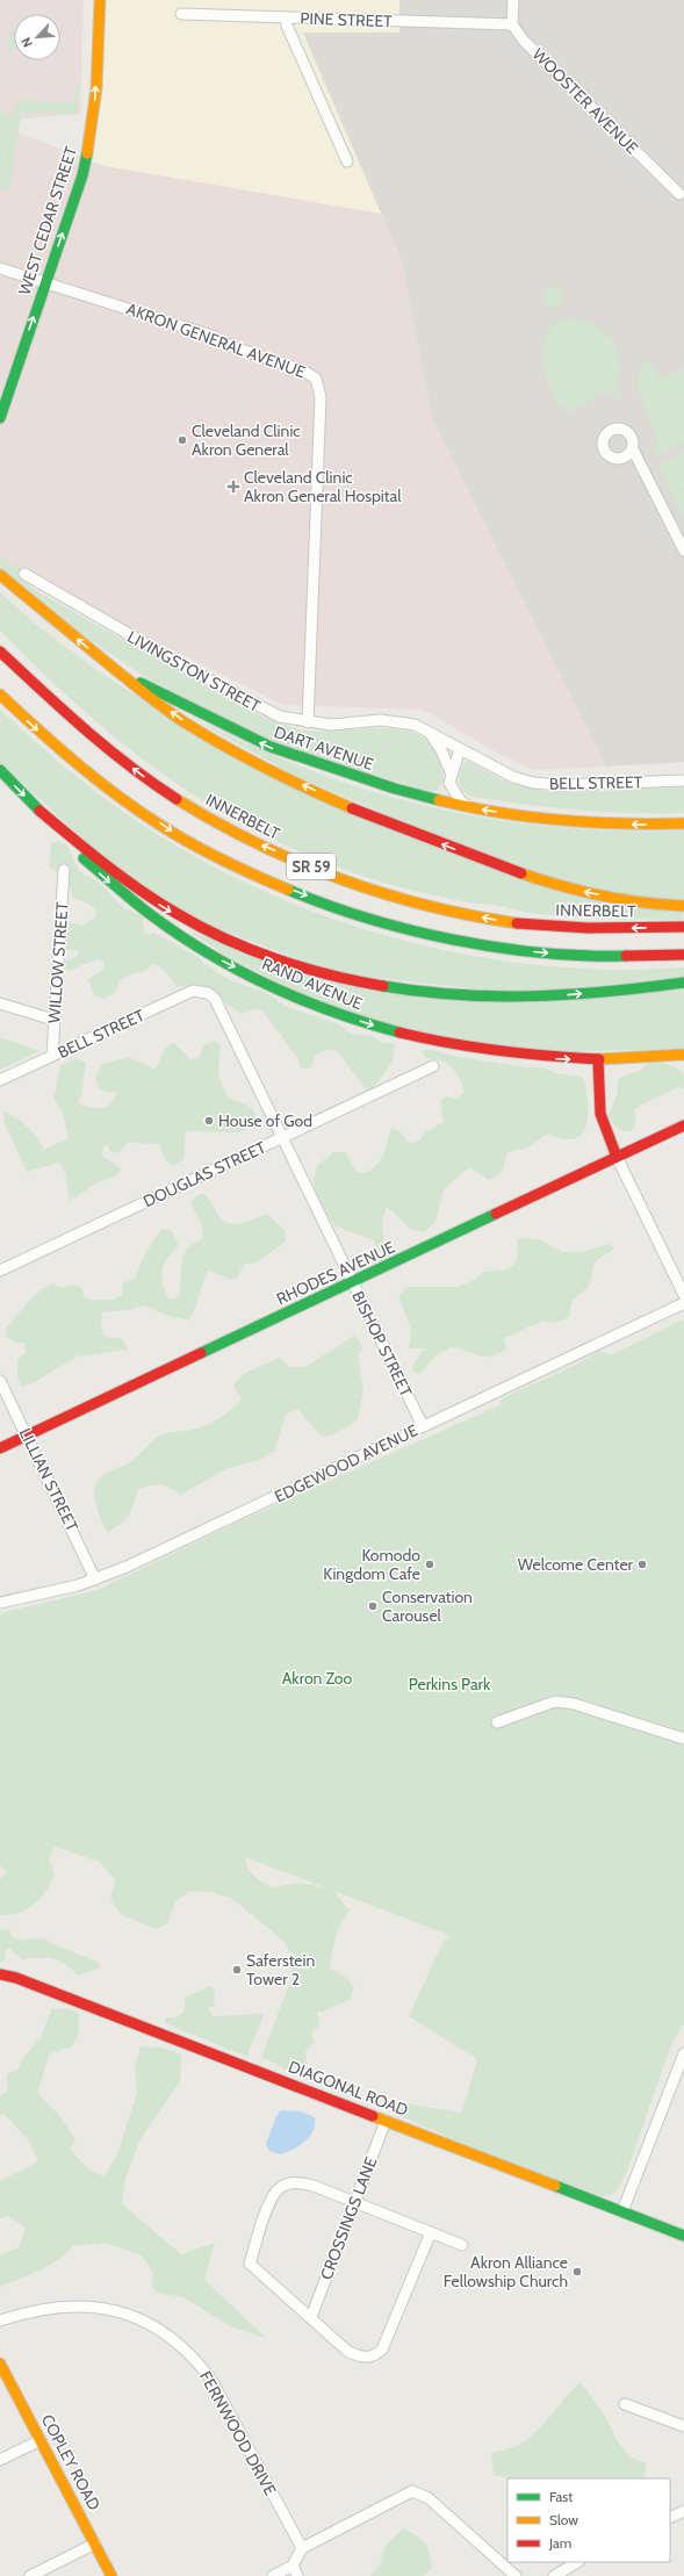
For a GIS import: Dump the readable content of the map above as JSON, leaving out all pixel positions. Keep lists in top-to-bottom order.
{
  "streets": {
    "main road": [
      "WEST CEDAR STREET",
      "DART AVENUE",
      "INNERBELT",
      "SR 59",
      "RAND AVENUE",
      "RHODES AVENUE",
      "DIAGONAL ROAD",
      "COPLEY ROAD"
    ],
    "street": [
      "PINE STREET",
      "WOOSTER AVENUE",
      "AKRON GENERAL AVENUE",
      "LIVINGSTON STREET",
      "BELL STREET",
      "WILLOW STREET",
      "DOUGLAS STREET",
      "BISHOP STREET",
      "EDGEWOOD AVENUE",
      "LILLIAN STREET",
      "CROSSINGS LANE",
      "FERNWOOD DRIVE"
    ]
  },
  "crossings": [
    ["PINE STREET", "WOOSTER AVENUE"],
    ["WEST CEDAR STREET", "AKRON GENERAL AVENUE"],
    ["AKRON GENERAL AVENUE", "LIVINGSTON STREET"],
    ["LIVINGSTON STREET", "BELL STREET"],
    ["BELL STREET", "WILLOW STREET"],
    ["BELL STREET", "BISHOP STREET"],
    ["DOUGLAS STREET", "BISHOP STREET"],
    ["RHODES AVENUE", "BISHOP STREET"],
    ["RHODES AVENUE", "LILLIAN STREET"],
    ["BISHOP STREET", "EDGEWOOD AVENUE"],
    ["EDGEWOOD AVENUE", "LILLIAN STREET"],
    ["DIAGONAL ROAD", "CROSSINGS LANE"]
  ],
  "one_way": ["WEST CEDAR STREET"],
  "parks": ["Akron Zoo", "Perkins Park"],
  "places": {
    "other": [
      "Cleveland Clinic Akron General",
      "House of God",
      "Komodo Kingdom Cafe",
      "Welcome Center",
      "Conservation Carousel",
      "Saferstein Tower 2",
      "Akron Alliance Fellowship Church"
    ],
    "health": ["Cleveland Clinic Akron General Hospital"]
  },
  "legend": ["Fast", "Slow", "Jam"],
  "north": "bottom left"
}
